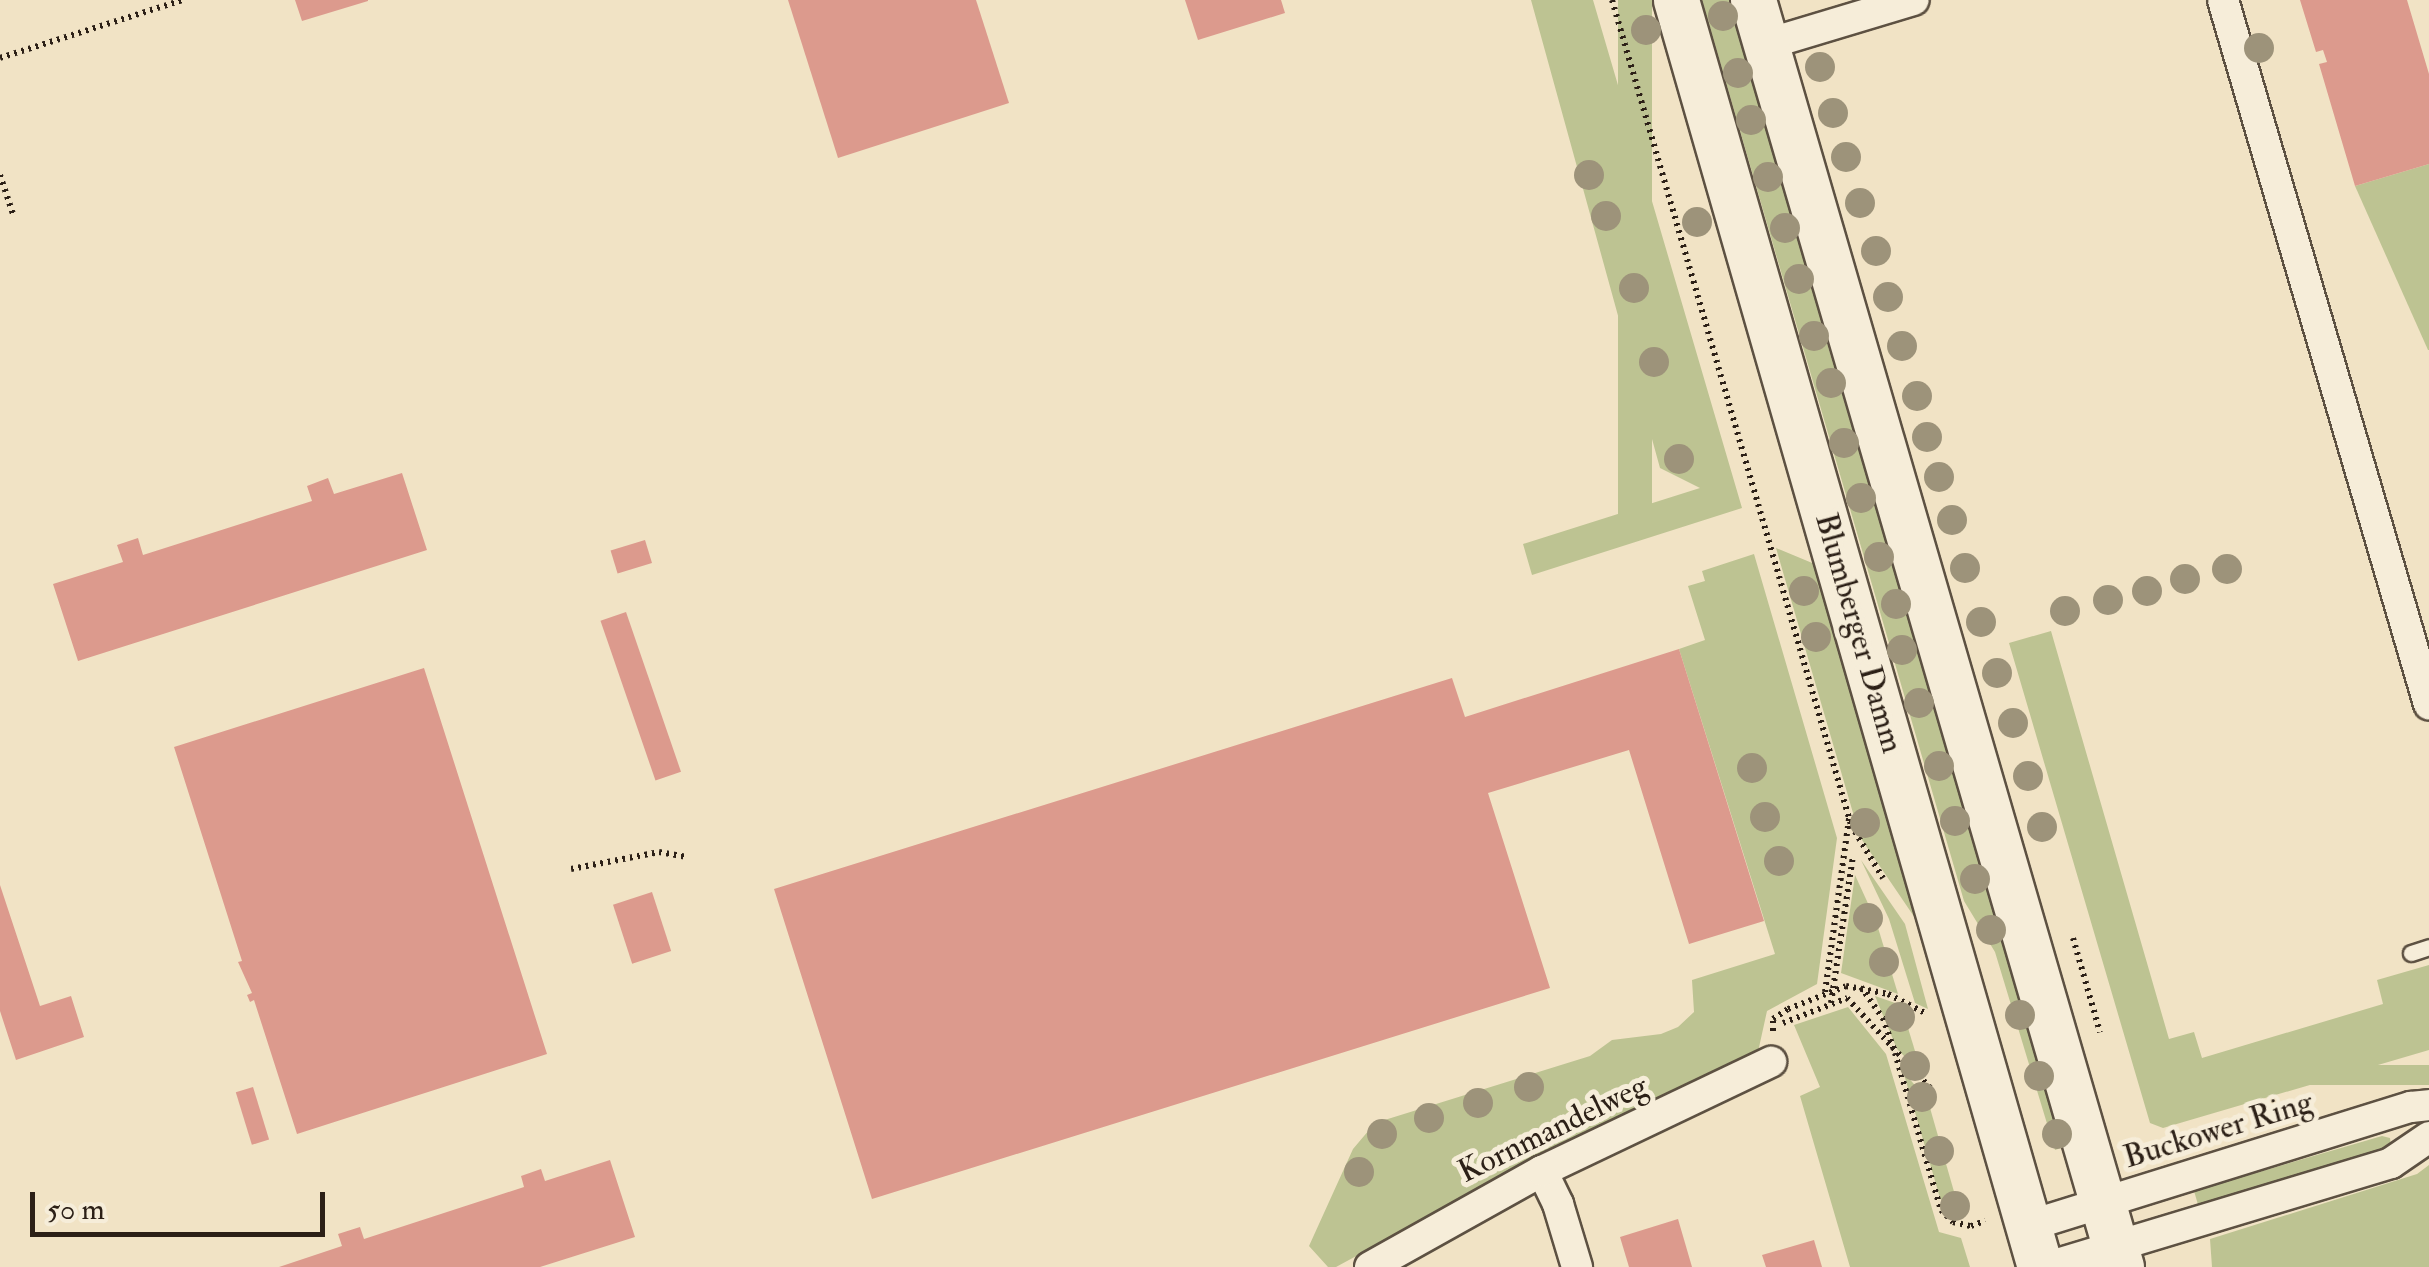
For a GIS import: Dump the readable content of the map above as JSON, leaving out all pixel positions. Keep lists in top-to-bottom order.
{
  "streets": {
    "main road": ["Blumberger Damm"],
    "street": ["Kornmandelweg", "Buckower Ring"]
  },
  "crossings": [
    ["Blumberger Damm", "Buckower Ring"]
  ],
  "scale_bar": "50 m"
}
